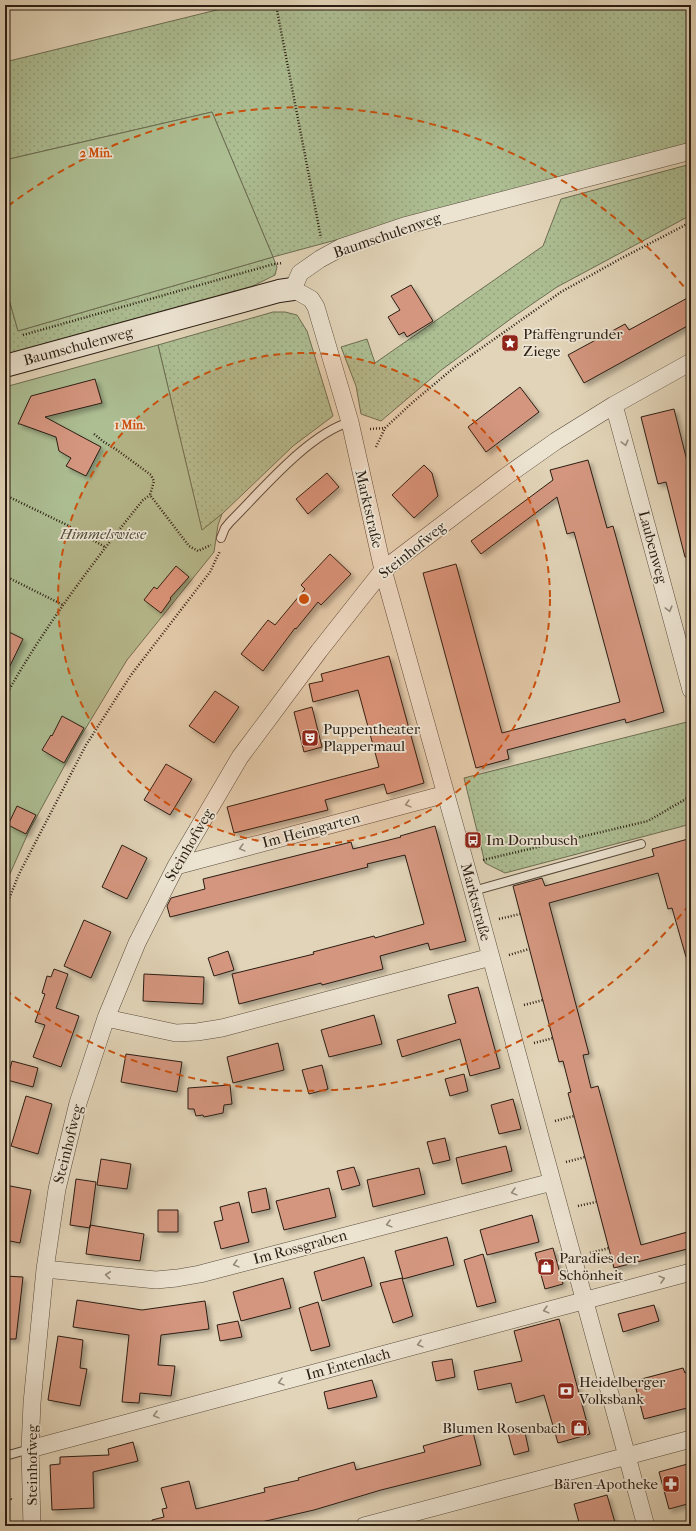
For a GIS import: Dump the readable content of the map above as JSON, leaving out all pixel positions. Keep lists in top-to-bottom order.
{
  "streets": {
    "street": [
      "Baumschulenweg",
      "Marktstraße",
      "Laubenweg",
      "Steinhofweg",
      "Im Heimgarten",
      "Im Rossgraben",
      "Im Entenlach"
    ]
  },
  "crossings": [
    ["Baumschulenweg", "Marktstraße"],
    ["Marktstraße", "Steinhofweg"],
    ["Marktstraße", "Im Heimgarten"],
    ["Marktstraße", "Im Rossgraben"],
    ["Marktstraße", "Im Entenlach"],
    ["Laubenweg", "Steinhofweg"],
    ["Steinhofweg", "Im Heimgarten"],
    ["Steinhofweg", "Im Rossgraben"],
    ["Steinhofweg", "Im Entenlach"]
  ],
  "one_way": ["Laubenweg", "Im Heimgarten", "Im Rossgraben"],
  "parks": ["Himmelswiese"],
  "places": {
    "place": ["Pfaffengrunder Ziege"],
    "theatre": ["Puppentheater Plappermaul"],
    "bus stop": ["Im Dornbusch"],
    "shop": ["Paradies der Schönheit", "Blumen Rosenbach"],
    "bank": ["Heidelberger Volksbank"],
    "pharmacy": ["Bären-Apotheke"]
  },
  "rings": ["2 Min.", "1 Min."]
}
